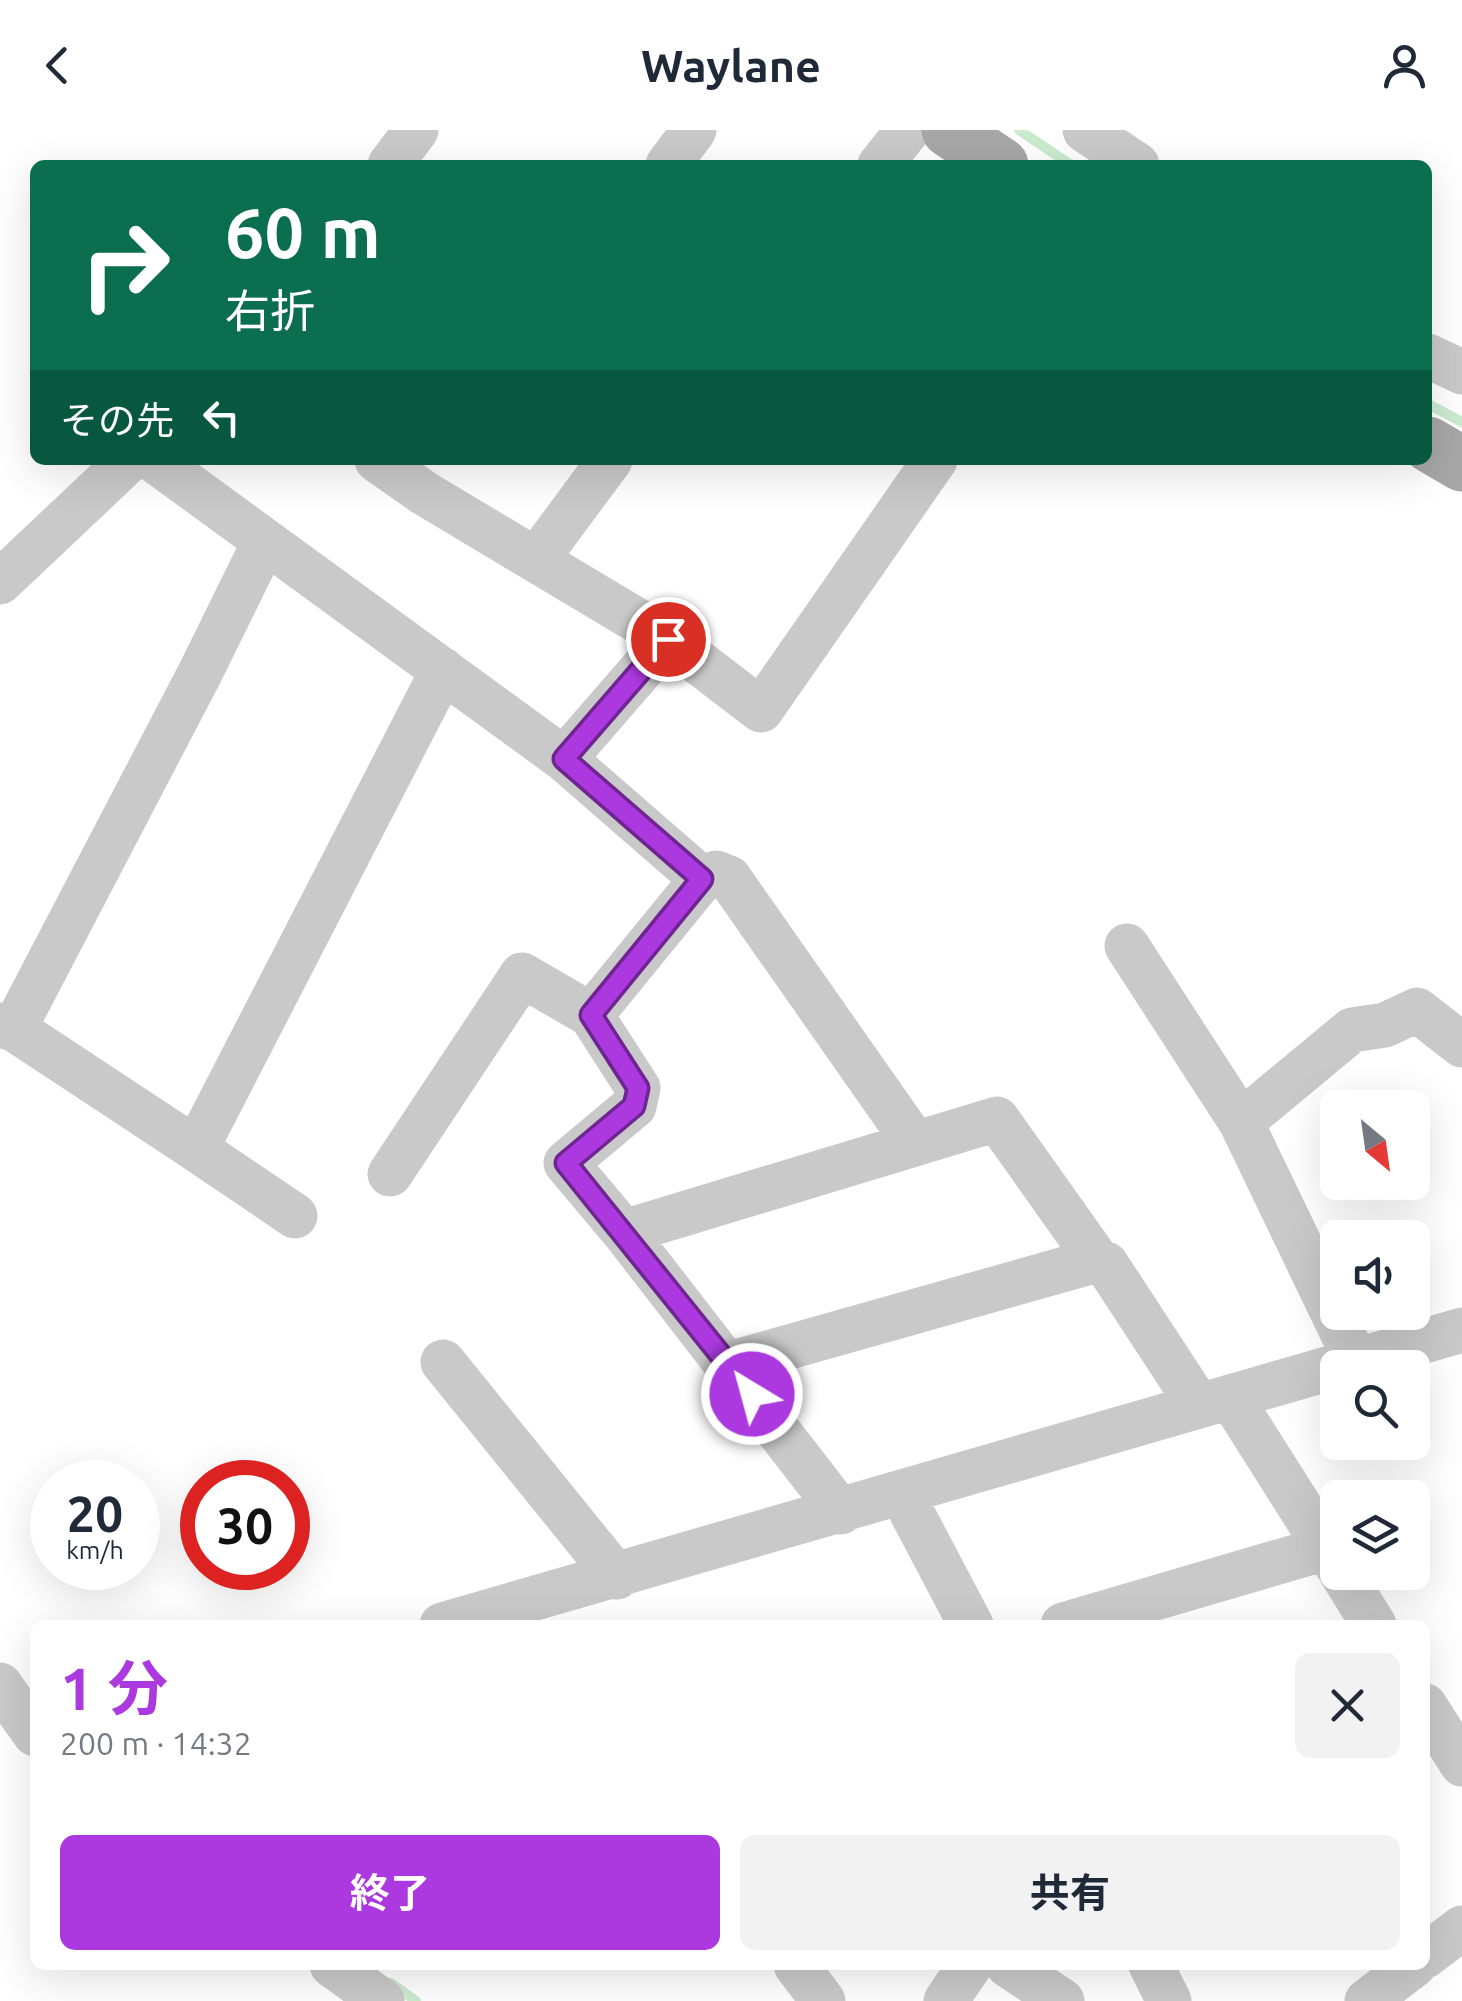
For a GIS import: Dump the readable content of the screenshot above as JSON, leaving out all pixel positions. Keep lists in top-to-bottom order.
{
  "north": "bottom right",
  "page": {
    "header": "Waylane",
    "turn": ["60 m", "右折"],
    "then": "その先",
    "speed": "20 km/h",
    "limit": "30",
    "heading": ["1 分", "200 m · 14:32"],
    "buttons": ["終了", "共有"]
  }
}
